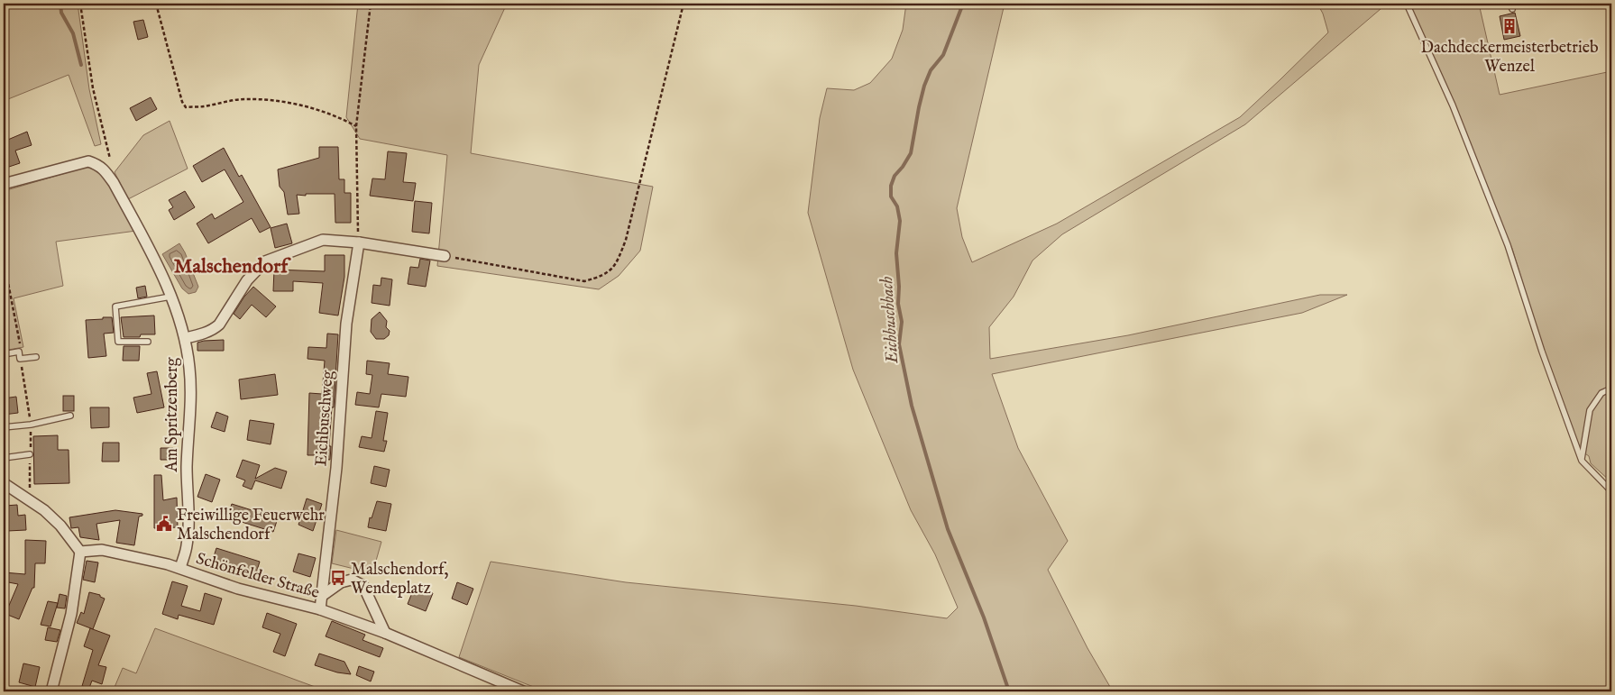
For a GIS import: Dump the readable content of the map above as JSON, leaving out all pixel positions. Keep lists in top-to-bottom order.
{
  "streets": {
    "street": ["Am Spritzenberg", "Eichbuschweg", "Schönfelder Straße"]
  },
  "crossings": [
    ["Am Spritzenberg", "Schönfelder Straße"],
    ["Eichbuschweg", "Schönfelder Straße"]
  ],
  "districts": ["Malschendorf"],
  "water": ["Eichbuschbach"],
  "places": {
    "building": ["Dachdeckermeisterbetrieb Wenzel"],
    "public building": ["Freiwillige Feuerwehr Malschendorf"],
    "bus stop": ["Malschendorf, Wendeplatz"]
  }
}
